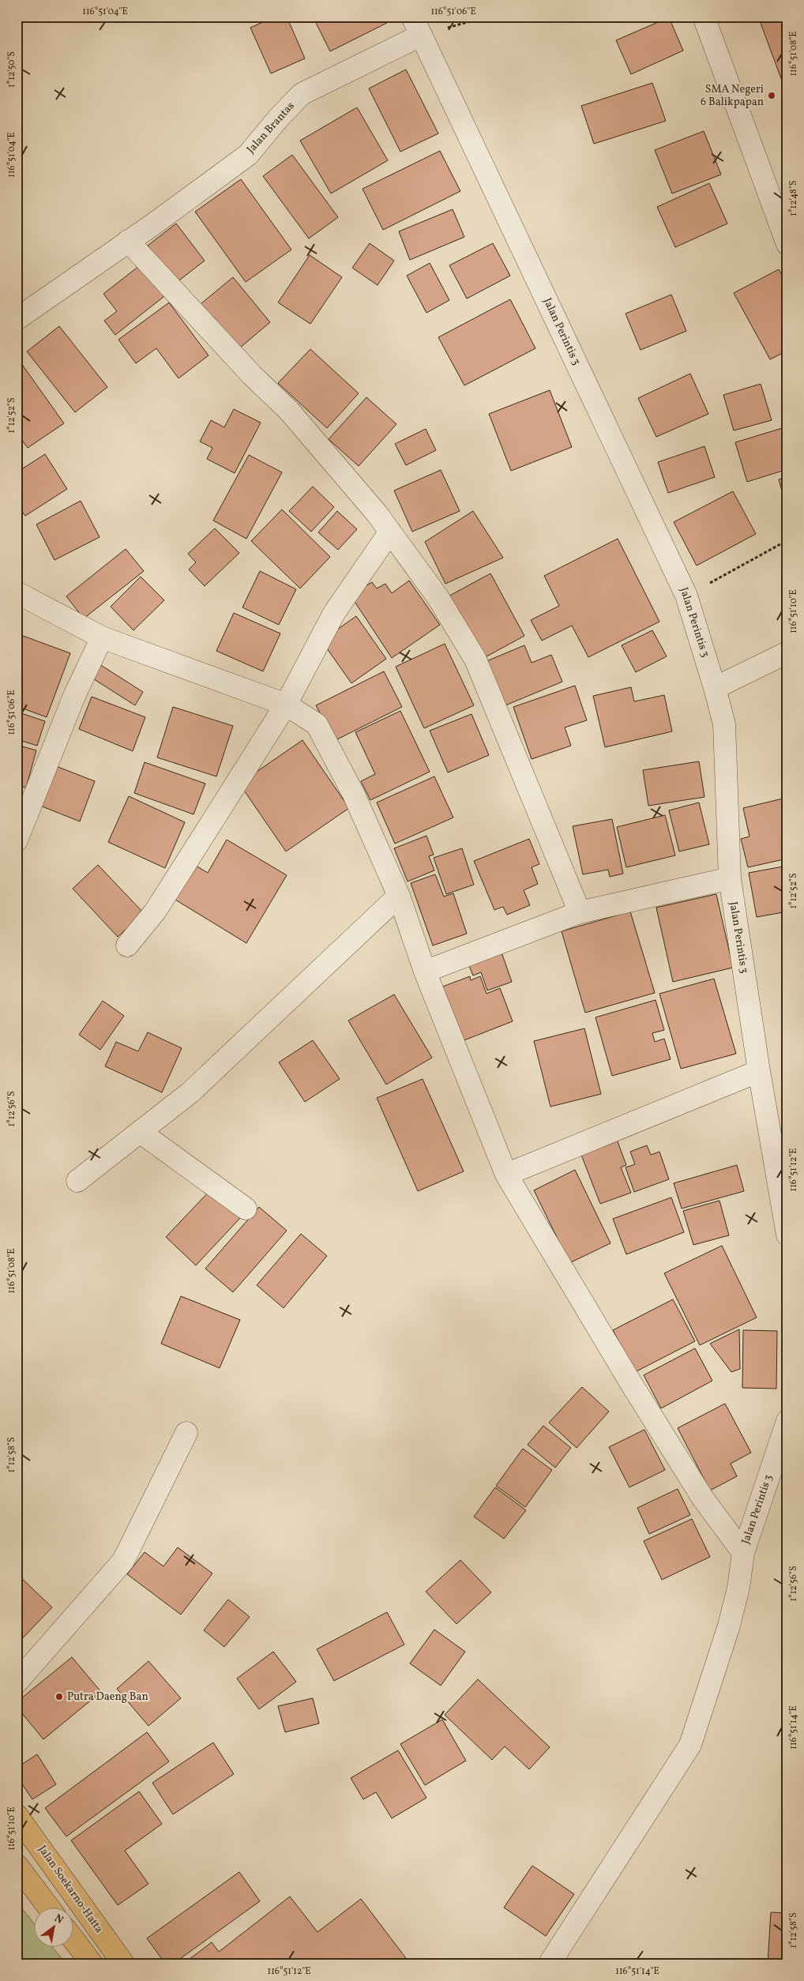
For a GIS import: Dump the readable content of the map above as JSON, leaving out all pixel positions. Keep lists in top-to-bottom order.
{
  "streets": {
    "highway": ["Jalan Soekarno-Hatta"],
    "street": ["Jalan Brantas", "Jalan Perintis 3"]
  },
  "crossings": [
    ["Jalan Brantas", "Jalan Perintis 3"]
  ],
  "places": ["SMA Negeri 6 Balikpapan", "Putra Daeng Ban"],
  "north": "top right",
  "coordinates": [
    "116°51'04\"E",
    "116°51'06\"E",
    "116°51'08\"E",
    "1°12'50\"S",
    "1°12'48\"S",
    "1°12'52\"S",
    "116°51'10\"E",
    "1°12'56\"S",
    "116°51'12\"E",
    "1°12'58\"S",
    "116°51'14\"E"
  ]
}
